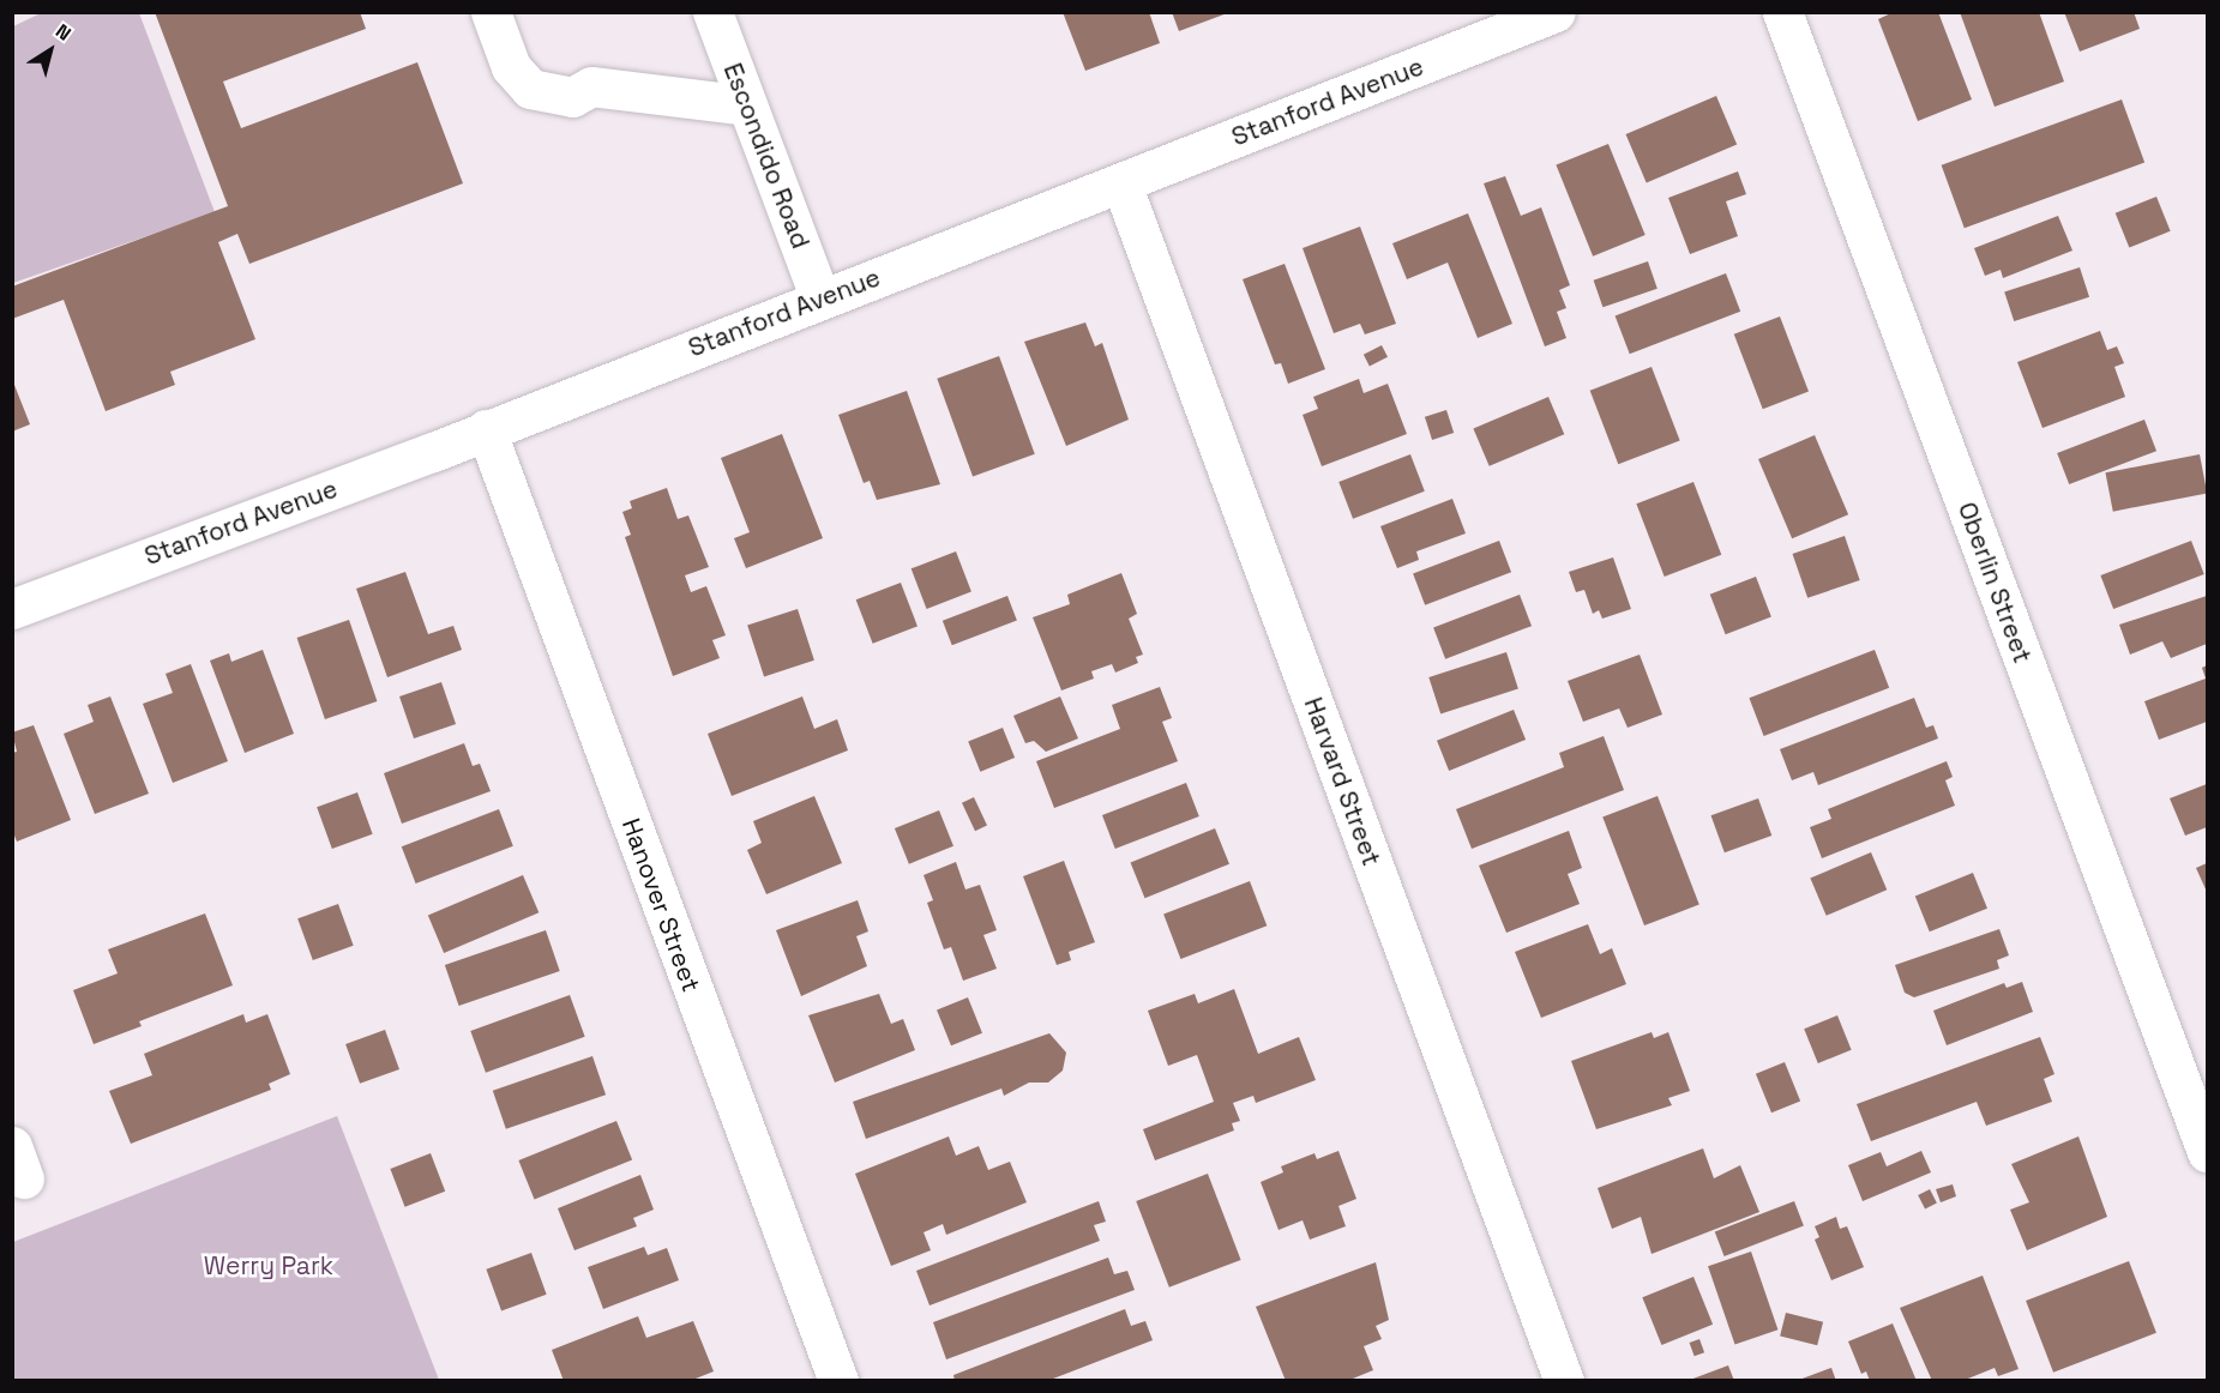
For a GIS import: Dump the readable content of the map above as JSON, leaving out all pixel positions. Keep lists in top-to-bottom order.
{
  "streets": {
    "street": [
      "Stanford Avenue",
      "Escondido Road",
      "Oberlin Street",
      "Harvard Street",
      "Hanover Street"
    ]
  },
  "crossings": [
    ["Stanford Avenue", "Escondido Road"],
    ["Stanford Avenue", "Harvard Street"],
    ["Stanford Avenue", "Hanover Street"]
  ],
  "parks": ["Werry Park"],
  "north": "top right"
}
